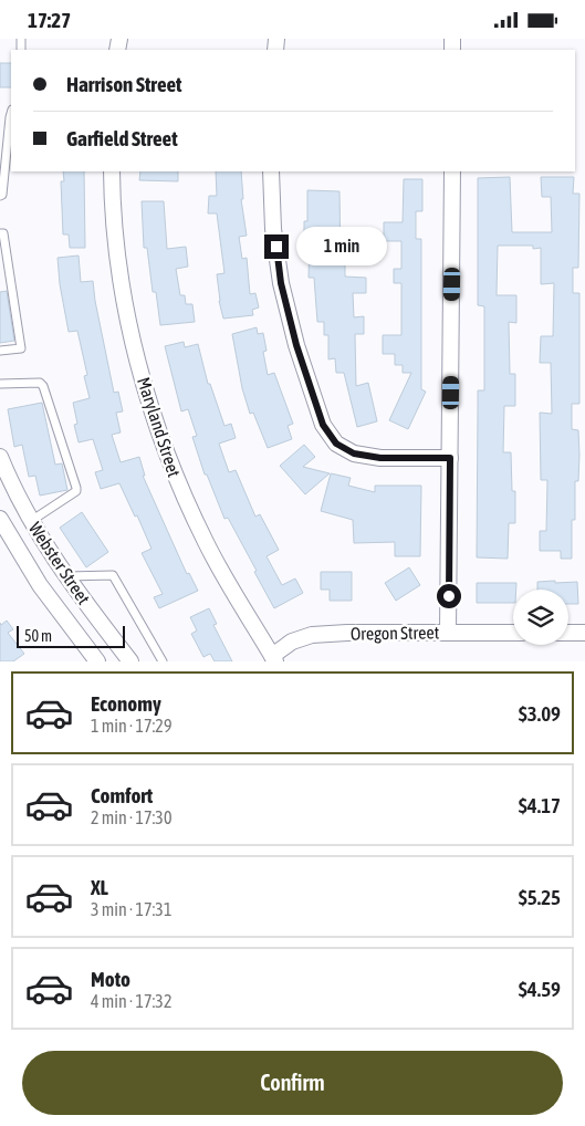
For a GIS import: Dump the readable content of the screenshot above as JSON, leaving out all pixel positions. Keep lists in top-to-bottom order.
{
  "streets": {
    "street": ["Maryland Street", "Webster Street", "Oregon Street"]
  },
  "crossings": [
    ["Maryland Street", "Oregon Street"]
  ],
  "scale_bar": "50 m",
  "page": {
    "status": "17:27",
    "banner": ["Harrison Street", "Garfield Street"],
    "bubble": "1 min",
    "scale": "50 m",
    "list": [
      {
        "name": "Economy",
        "note": "1 min · 17:29",
        "value": "$3.09"
      },
      {
        "name": "Comfort",
        "note": "2 min · 17:30",
        "value": "$4.17"
      },
      {
        "name": "XL",
        "note": "3 min · 17:31",
        "value": "$5.25"
      },
      {
        "name": "Moto",
        "note": "4 min · 17:32",
        "value": "$4.59"
      }
    ],
    "buttons": "Confirm"
  }
}
